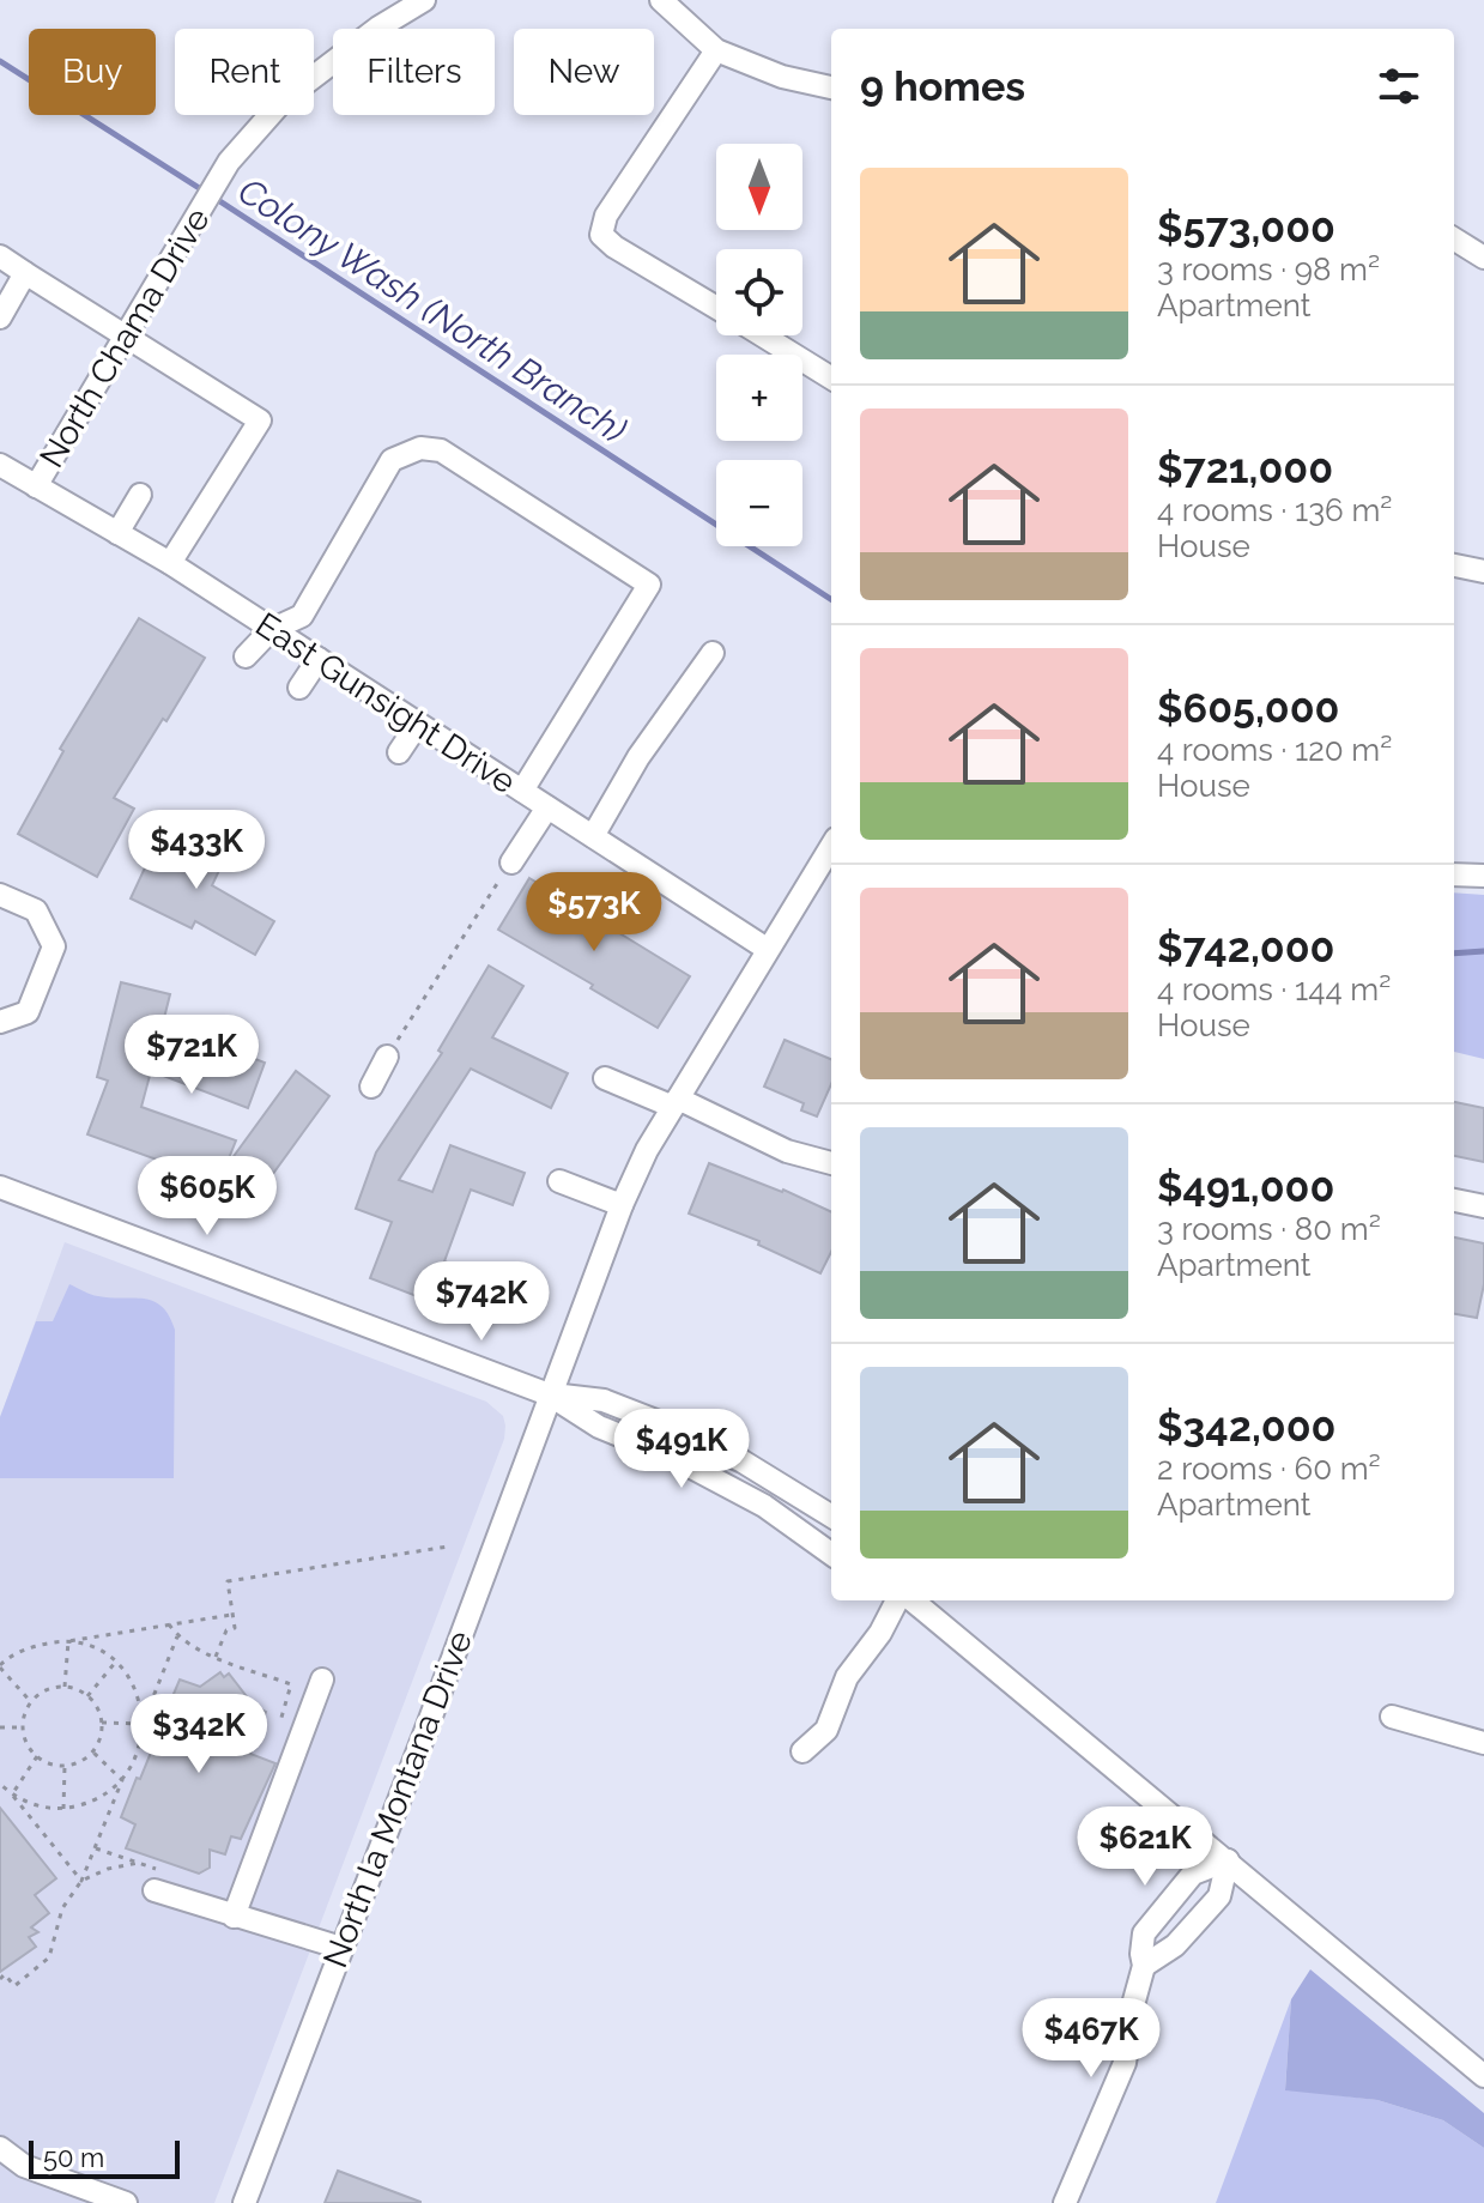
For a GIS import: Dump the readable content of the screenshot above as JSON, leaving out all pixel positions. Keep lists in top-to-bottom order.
{
  "streets": {
    "street": ["North Chama Drive", "East Gunsight Drive", "North la Montana Drive"]
  },
  "crossings": [
    ["North Chama Drive", "East Gunsight Drive"]
  ],
  "water": ["Colony Wash (North Branch)"],
  "scale_bar": "50 m",
  "north": "bottom",
  "page": {
    "chip": [
      "Buy",
      "Rent",
      "Filters",
      "New"
    ],
    "heading": "9 homes",
    "map_buttons": ["+", "−"],
    "list": [
      {
        "name": "$573,000",
        "note": "3 rooms · 98 m² · Apartment"
      },
      {
        "name": "$721,000",
        "note": "4 rooms · 136 m² · House"
      },
      {
        "name": "$605,000",
        "note": "4 rooms · 120 m² · House"
      },
      {
        "name": "$742,000",
        "note": "4 rooms · 144 m² · House"
      },
      {
        "name": "$491,000",
        "note": "3 rooms · 80 m² · Apartment"
      },
      {
        "name": "$342,000",
        "note": "2 rooms · 60 m² · Apartment"
      }
    ],
    "price": [
      "$433K",
      "$573K",
      "$721K",
      "$605K",
      "$742K",
      "$491K",
      "$342K",
      "$621K",
      "$467K"
    ],
    "scale": "50 m"
  }
}
